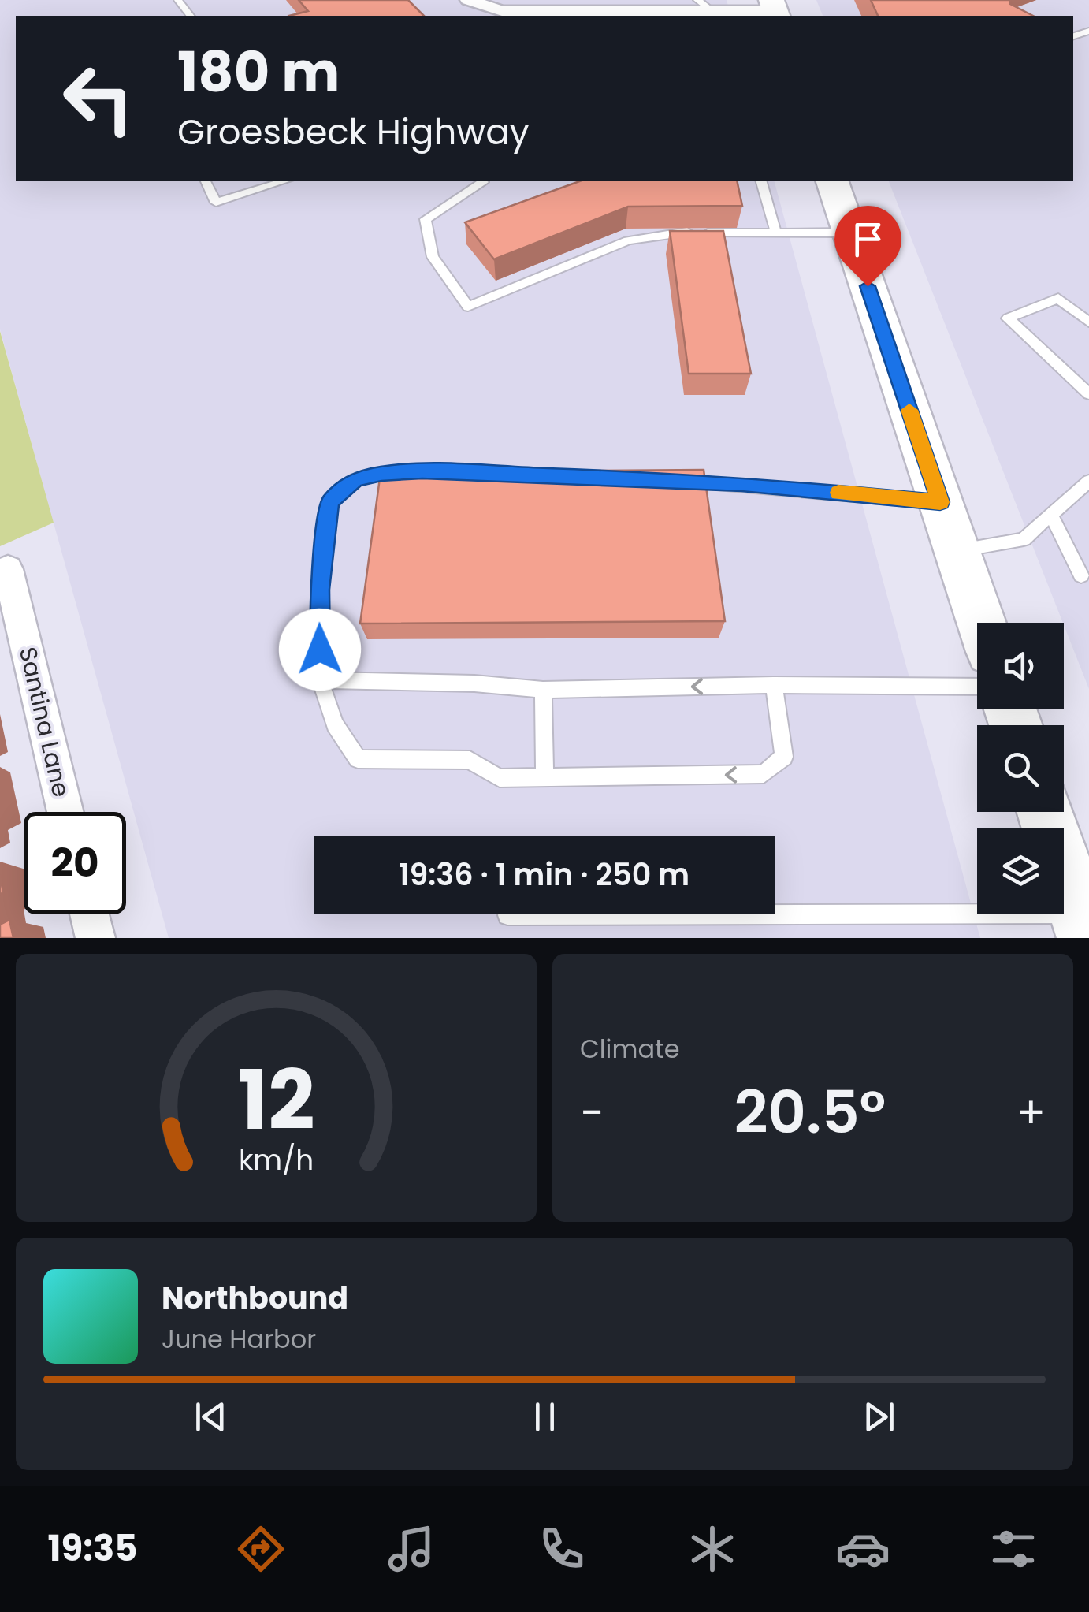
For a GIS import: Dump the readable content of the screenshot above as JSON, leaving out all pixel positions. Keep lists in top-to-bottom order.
{
  "streets": {
    "street": ["Santina Lane"]
  },
  "page": {
    "turn": ["180 m", "Groesbeck Highway"],
    "limit": "20",
    "trip": "19:36 · 1 min · 250 m",
    "tile": "Climate",
    "heat": ["−", "20.5°", "+"],
    "song": ["Northbound", "June Harbor"],
    "tabs": "19:35",
    "gauge": ["12", "km/h"]
  }
}
